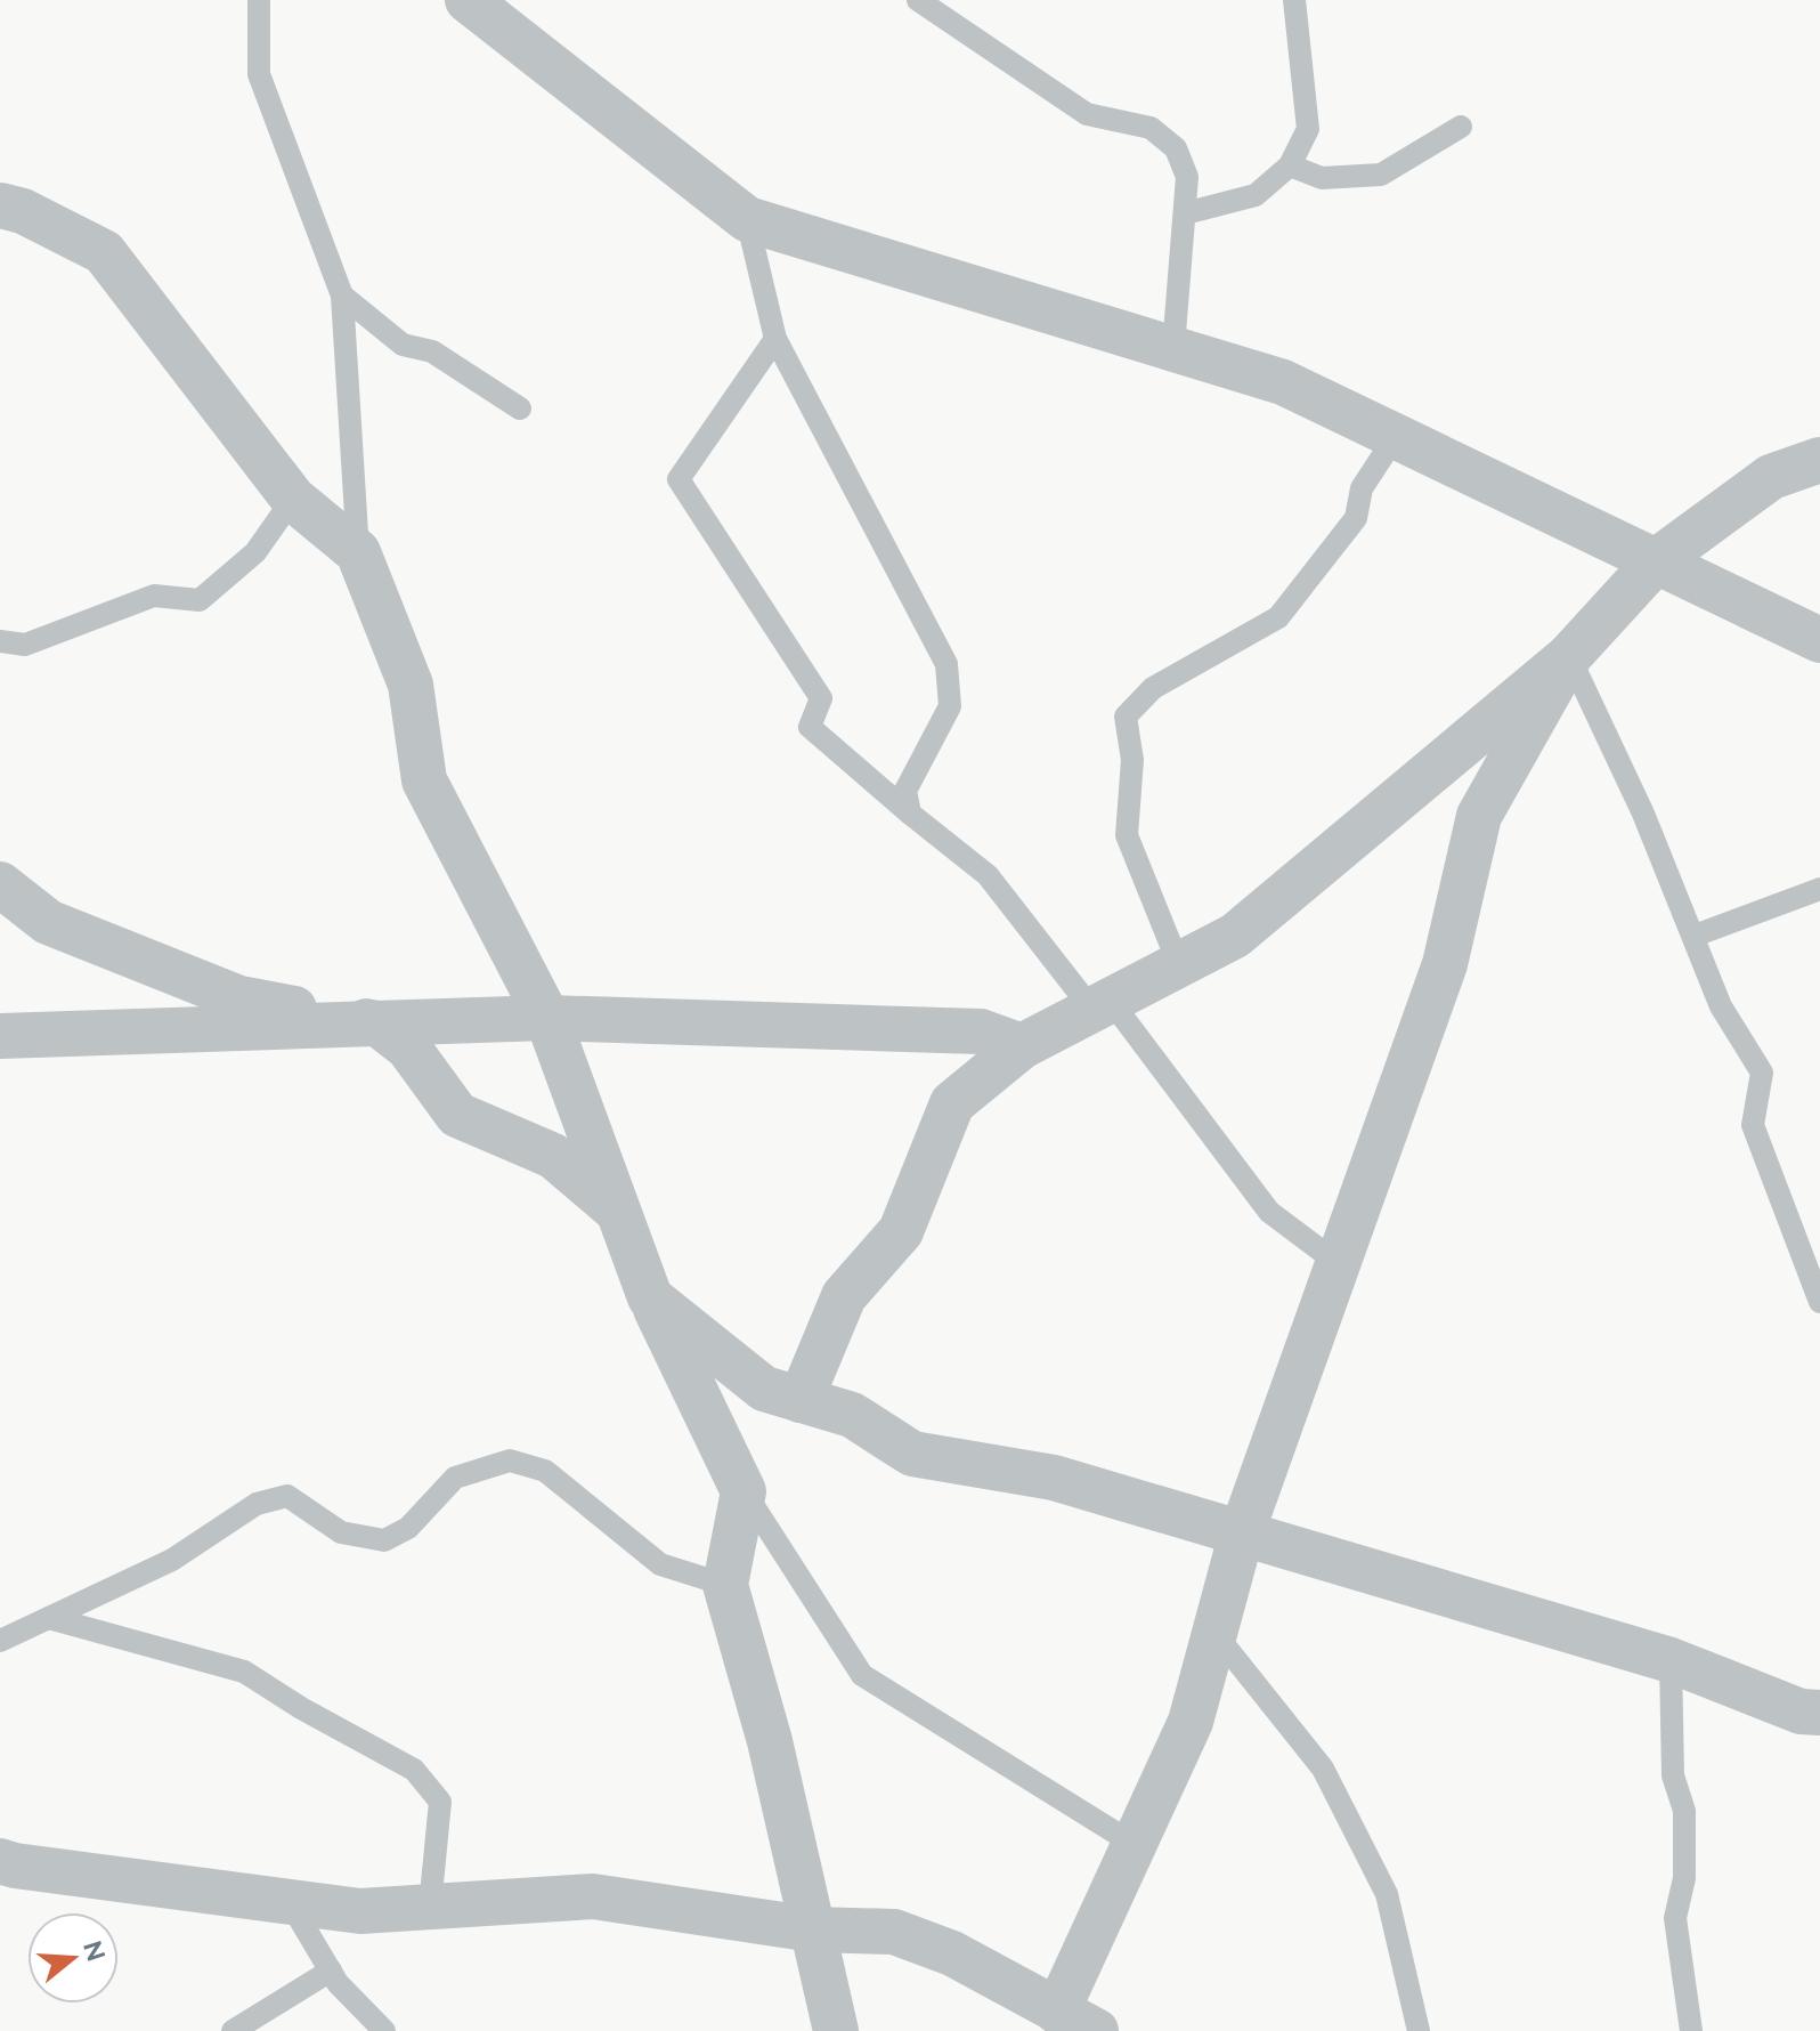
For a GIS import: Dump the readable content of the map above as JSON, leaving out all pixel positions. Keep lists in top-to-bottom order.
{
  "north": "right"
}
